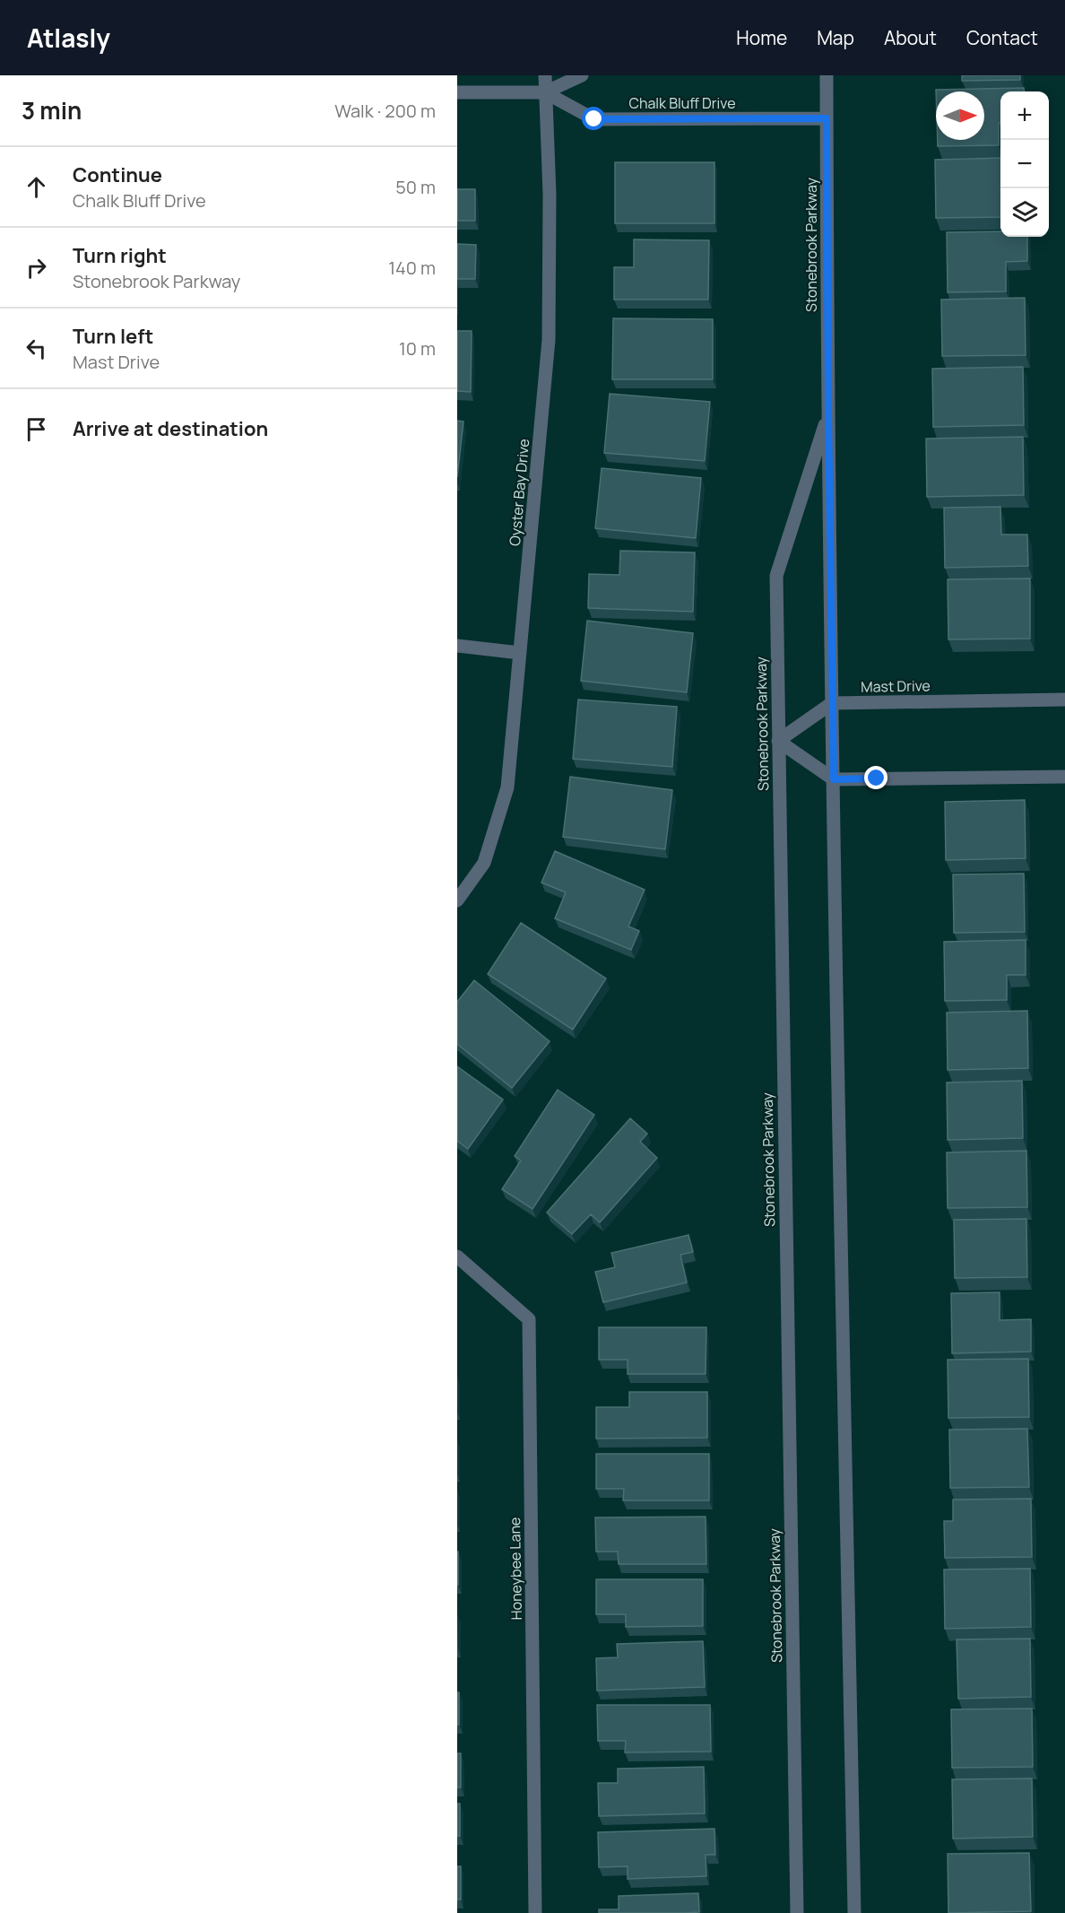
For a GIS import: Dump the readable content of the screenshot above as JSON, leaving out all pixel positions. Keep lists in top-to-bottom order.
{
  "streets": {
    "street": [
      "Chalk Bluff Drive",
      "Stonebrook Parkway",
      "Oyster Bay Drive",
      "Mast Drive",
      "Honeybee Lane"
    ]
  },
  "crossings": [
    ["Chalk Bluff Drive", "Stonebrook Parkway"],
    ["Chalk Bluff Drive", "Oyster Bay Drive"],
    ["Stonebrook Parkway", "Mast Drive"]
  ],
  "north": "right",
  "page": {
    "header": "Atlasly",
    "nav": [
      "Home",
      "Map",
      "About",
      "Contact"
    ],
    "heading": ["3 min", "Walk · 200 m"],
    "map_buttons": ["+", "−"],
    "list": [
      ["Continue", "Chalk Bluff Drive", "50 m"],
      ["Turn right", "Stonebrook Parkway", "140 m"],
      ["Turn left", "Mast Drive", "10 m"],
      "Arrive at destination"
    ]
  }
}
